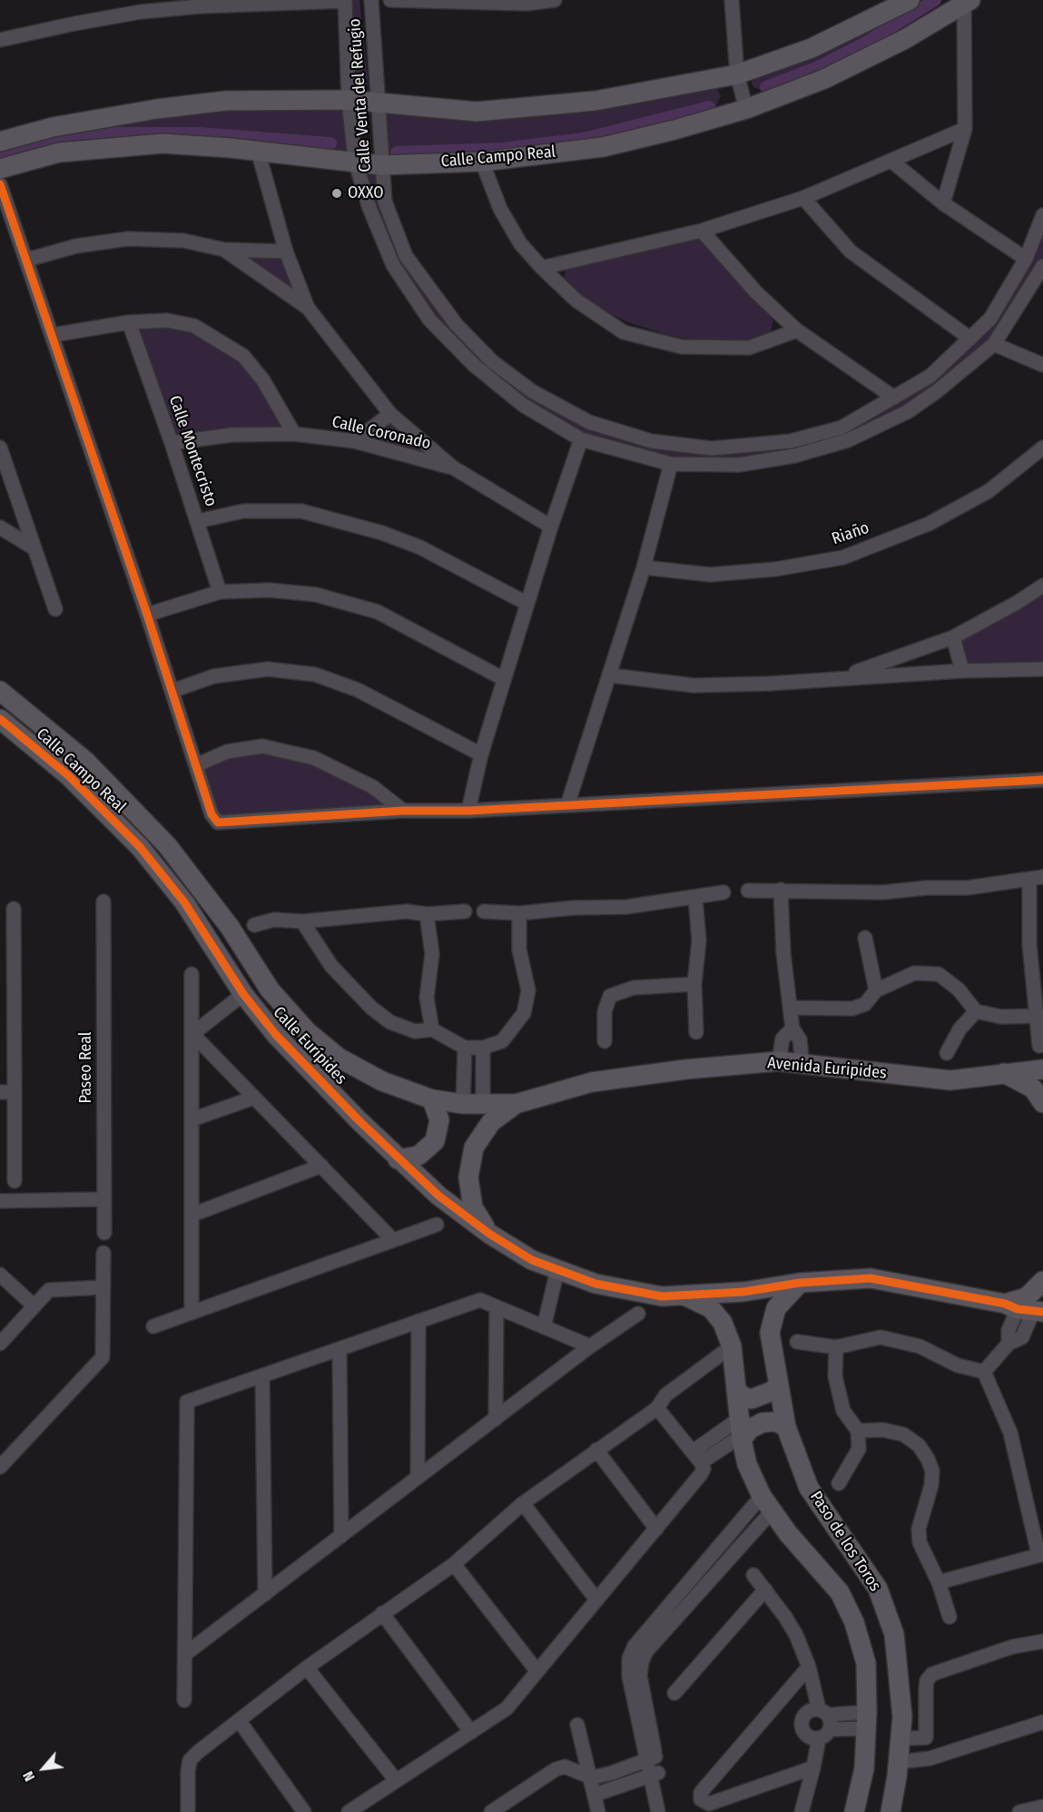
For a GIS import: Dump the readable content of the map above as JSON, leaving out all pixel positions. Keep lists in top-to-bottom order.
{
  "streets": {
    "street": [
      "Calle Venta del Refugio",
      "Calle Campo Real",
      "Calle Coronado",
      "Calle Montecristo",
      "Riaño",
      "Calle Eurípides",
      "Paseo Real",
      "Avenida Euripides",
      "Paso de los Toros"
    ]
  },
  "crossings": [
    ["Calle Venta del Refugio", "Calle Campo Real"],
    ["Calle Campo Real", "Calle Eurípides"],
    ["Calle Coronado", "Calle Montecristo"],
    ["Calle Eurípides", "Avenida Euripides"],
    ["Calle Eurípides", "Paso de los Toros"]
  ],
  "places": ["OXXO"],
  "north": "bottom left"
}
